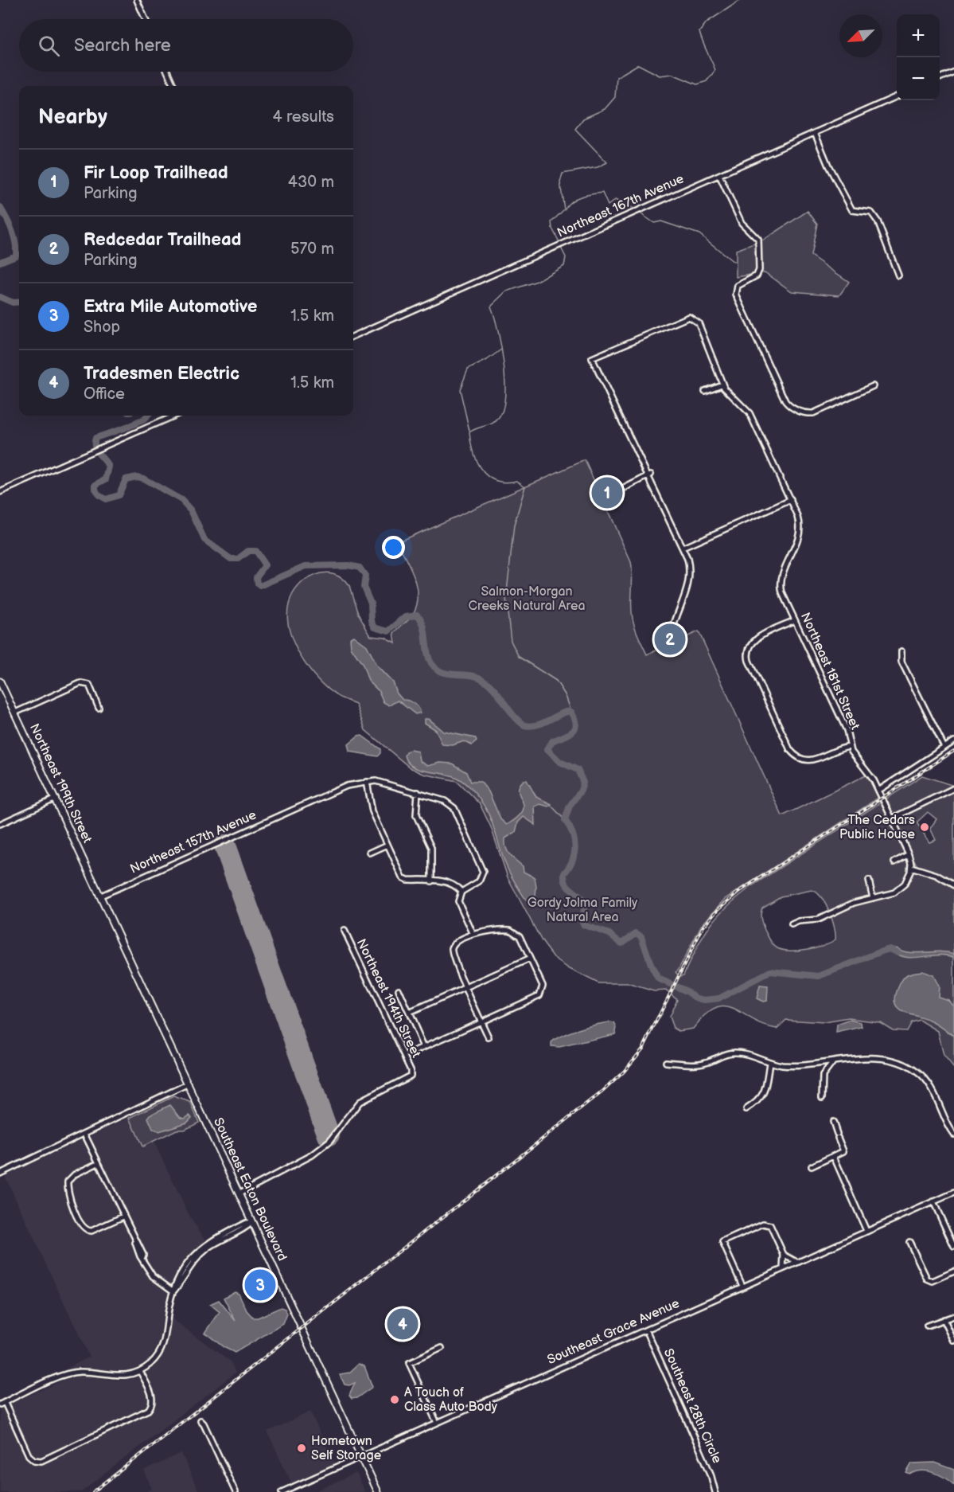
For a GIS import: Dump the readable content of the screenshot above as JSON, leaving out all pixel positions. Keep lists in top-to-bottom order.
{
  "streets": {
    "main road": ["Northeast 199th Street", "Southeast Eaton Boulevard"],
    "street": [
      "Northeast 167th Avenue",
      "Northeast 181st Street",
      "Northeast 157th Avenue",
      "Northeast 194th Street",
      "Southeast Grace Avenue",
      "Southeast 28th Circle"
    ]
  },
  "crossings": [
    ["Northeast 199th Street", "Northeast 157th Avenue"],
    ["Northeast 199th Street", "Southeast Eaton Boulevard"],
    ["Northeast 157th Avenue", "Southeast Eaton Boulevard"],
    ["Northeast 194th Street", "Southeast Eaton Boulevard"],
    ["Southeast Eaton Boulevard", "Southeast Grace Avenue"],
    ["Southeast Grace Avenue", "Southeast 28th Circle"]
  ],
  "parks": ["Salmon-Morgan Creeks Natural Area", "Gordy Jolma Family Natural Area"],
  "places": ["The Cedars Public House", "A Touch of Class Auto Body", "Hometown Self Storage"],
  "north": "bottom left",
  "page": {
    "map_buttons": ["+", "−"],
    "search": "Search here",
    "heading": ["Nearby", "4 results"],
    "list": [
      {
        "mark": "1",
        "name": "Fir Loop Trailhead",
        "note": "Parking",
        "value": "430 m"
      },
      {
        "mark": "2",
        "name": "Redcedar Trailhead",
        "note": "Parking",
        "value": "570 m"
      },
      {
        "mark": "3",
        "name": "Extra Mile Automotive",
        "note": "Shop",
        "value": "1.5 km"
      },
      {
        "mark": "4",
        "name": "Tradesmen Electric",
        "note": "Office",
        "value": "1.5 km"
      }
    ],
    "pins": [
      "1",
      "2",
      "3",
      "4"
    ]
  }
}
